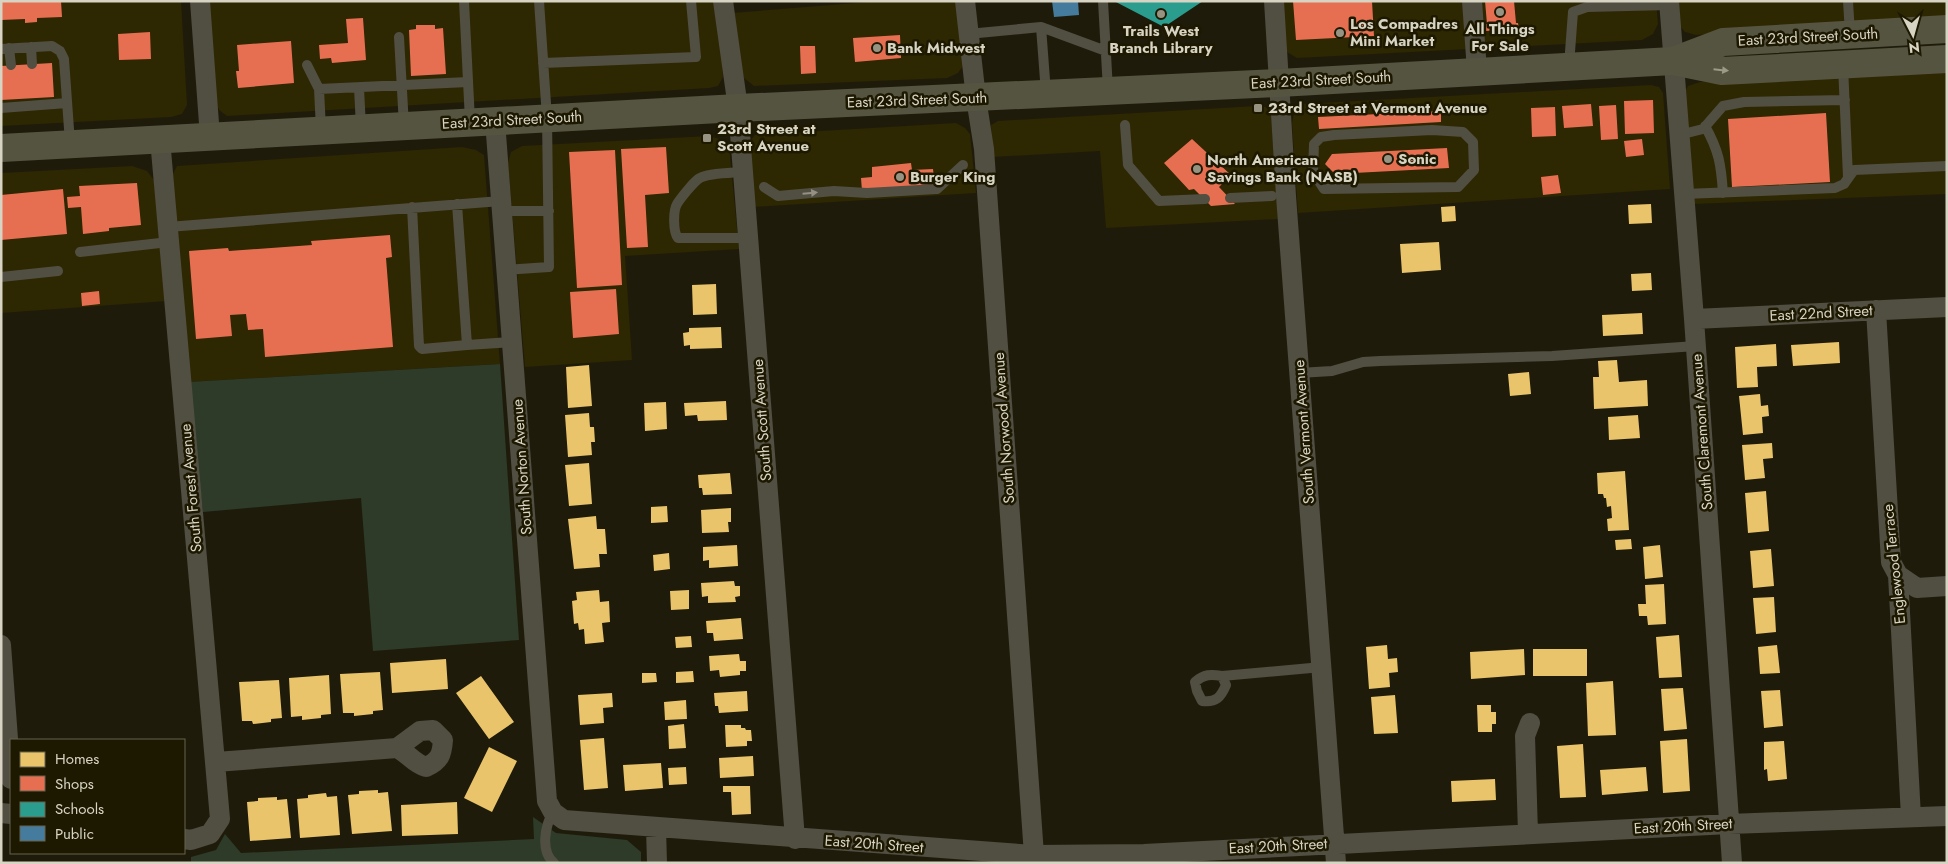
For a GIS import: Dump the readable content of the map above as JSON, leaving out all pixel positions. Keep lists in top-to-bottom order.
{
  "streets": {
    "main road": ["East 23rd Street South"],
    "street": [
      "East 22nd Street",
      "South Scott Avenue",
      "South Norwood Avenue",
      "South Vermont Avenue",
      "South Claremont Avenue",
      "South Norton Avenue",
      "South Forest Avenue",
      "Englewood Terrace",
      "East 20th Street"
    ]
  },
  "crossings": [
    ["East 23rd Street South", "South Scott Avenue"],
    ["East 23rd Street South", "South Norwood Avenue"],
    ["East 23rd Street South", "South Vermont Avenue"],
    ["East 23rd Street South", "South Claremont Avenue"],
    ["East 23rd Street South", "South Norton Avenue"],
    ["East 23rd Street South", "South Forest Avenue"],
    ["East 22nd Street", "South Claremont Avenue"],
    ["East 22nd Street", "Englewood Terrace"],
    ["South Scott Avenue", "East 20th Street"],
    ["South Norwood Avenue", "East 20th Street"],
    ["South Vermont Avenue", "East 20th Street"],
    ["South Claremont Avenue", "East 20th Street"],
    ["South Norton Avenue", "East 20th Street"],
    ["Englewood Terrace", "East 20th Street"]
  ],
  "places": {
    "other": [
      "All Things For Sale",
      "Trails West Branch Library",
      "Los Compadres Mini Market",
      "Bank Midwest",
      "Sonic",
      "North American Savings Bank (NASB)",
      "Burger King"
    ],
    "transit": ["23rd Street at Vermont Avenue", "23rd Street at Scott Avenue"]
  },
  "legend": [
    "Homes",
    "Shops",
    "Schools",
    "Public"
  ],
  "north": "bottom"
}
